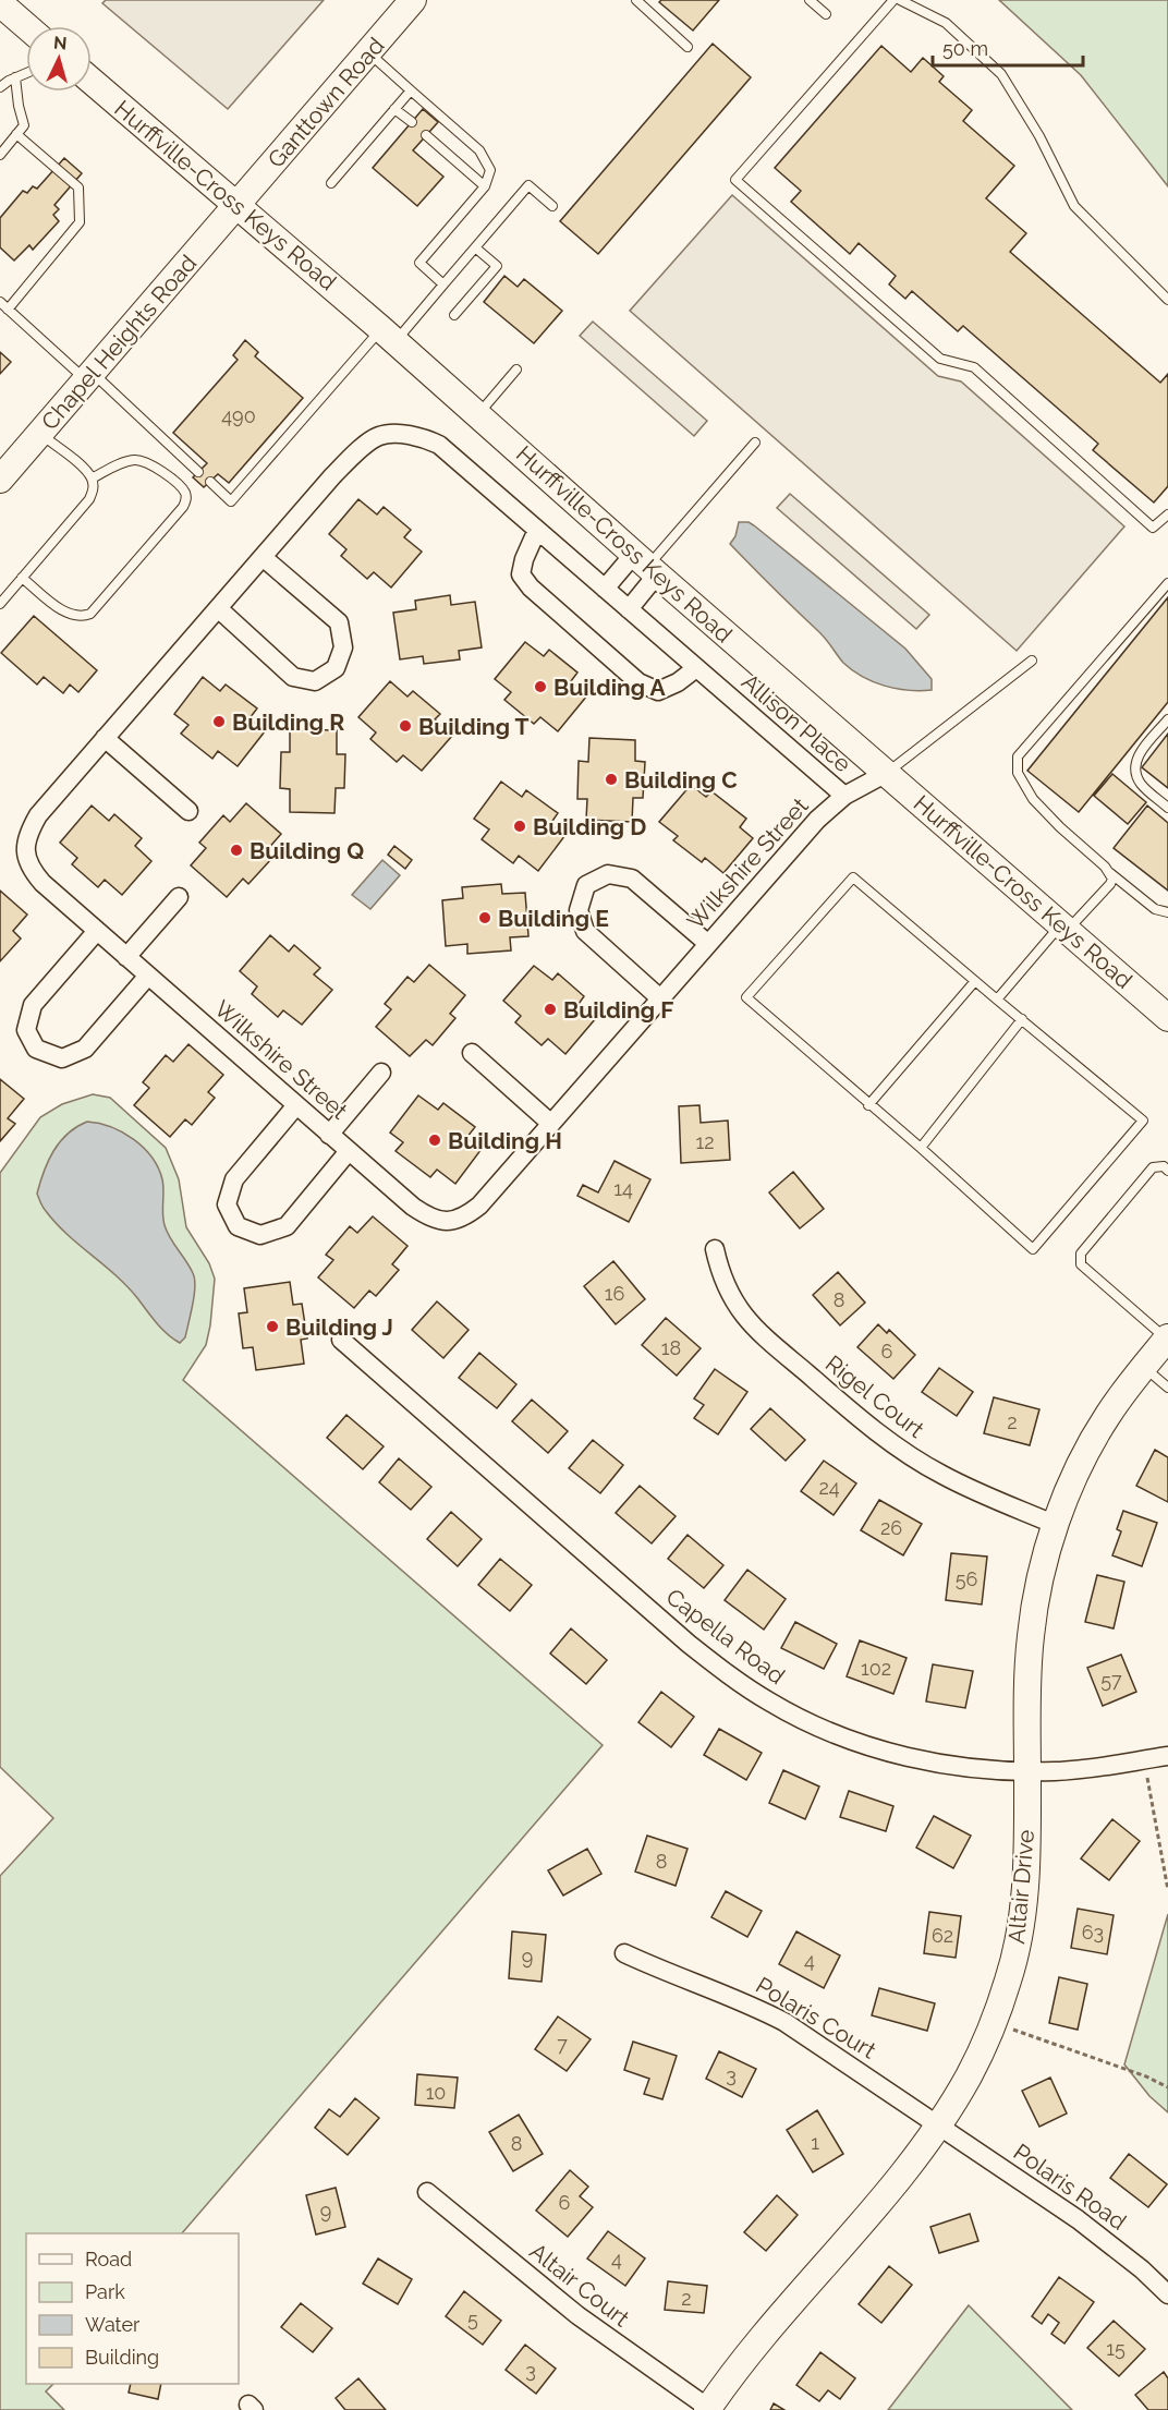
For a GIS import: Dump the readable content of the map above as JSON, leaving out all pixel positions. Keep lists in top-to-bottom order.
{
  "streets": {
    "street": [
      "Ganttown Road",
      "Hurffville-Cross Keys Road",
      "Chapel Heights Road",
      "Allison Place",
      "Wilkshire Street",
      "Rigel Court",
      "Capella Road",
      "Altair Drive",
      "Polaris Court",
      "Polaris Road",
      "Altair Court"
    ]
  },
  "crossings": [
    ["Ganttown Road", "Hurffville-Cross Keys Road"],
    ["Ganttown Road", "Chapel Heights Road"],
    ["Hurffville-Cross Keys Road", "Chapel Heights Road"],
    ["Hurffville-Cross Keys Road", "Wilkshire Street"],
    ["Allison Place", "Wilkshire Street"],
    ["Rigel Court", "Altair Drive"],
    ["Capella Road", "Altair Drive"],
    ["Altair Drive", "Polaris Court"],
    ["Altair Drive", "Polaris Road"],
    ["Altair Drive", "Altair Court"],
    ["Polaris Court", "Polaris Road"]
  ],
  "places": [
    "Building A",
    "Building R",
    "Building T",
    "Building C",
    "Building D",
    "Building Q",
    "Building E",
    "Building F",
    "Building H",
    "Building J"
  ],
  "house_numbers": [
    "490",
    "12",
    "14",
    "16",
    "8",
    "18",
    "6",
    "2",
    "24",
    "26",
    "56",
    "102",
    "57",
    "8",
    "63",
    "62",
    "9",
    "4",
    "7",
    "3",
    "10",
    "1",
    "8",
    "6",
    "9",
    "4",
    "2",
    "5",
    "15",
    "3"
  ],
  "legend": [
    "Road",
    "Park",
    "Water",
    "Building"
  ],
  "scale_bar": "50 m",
  "north": "top"
}
